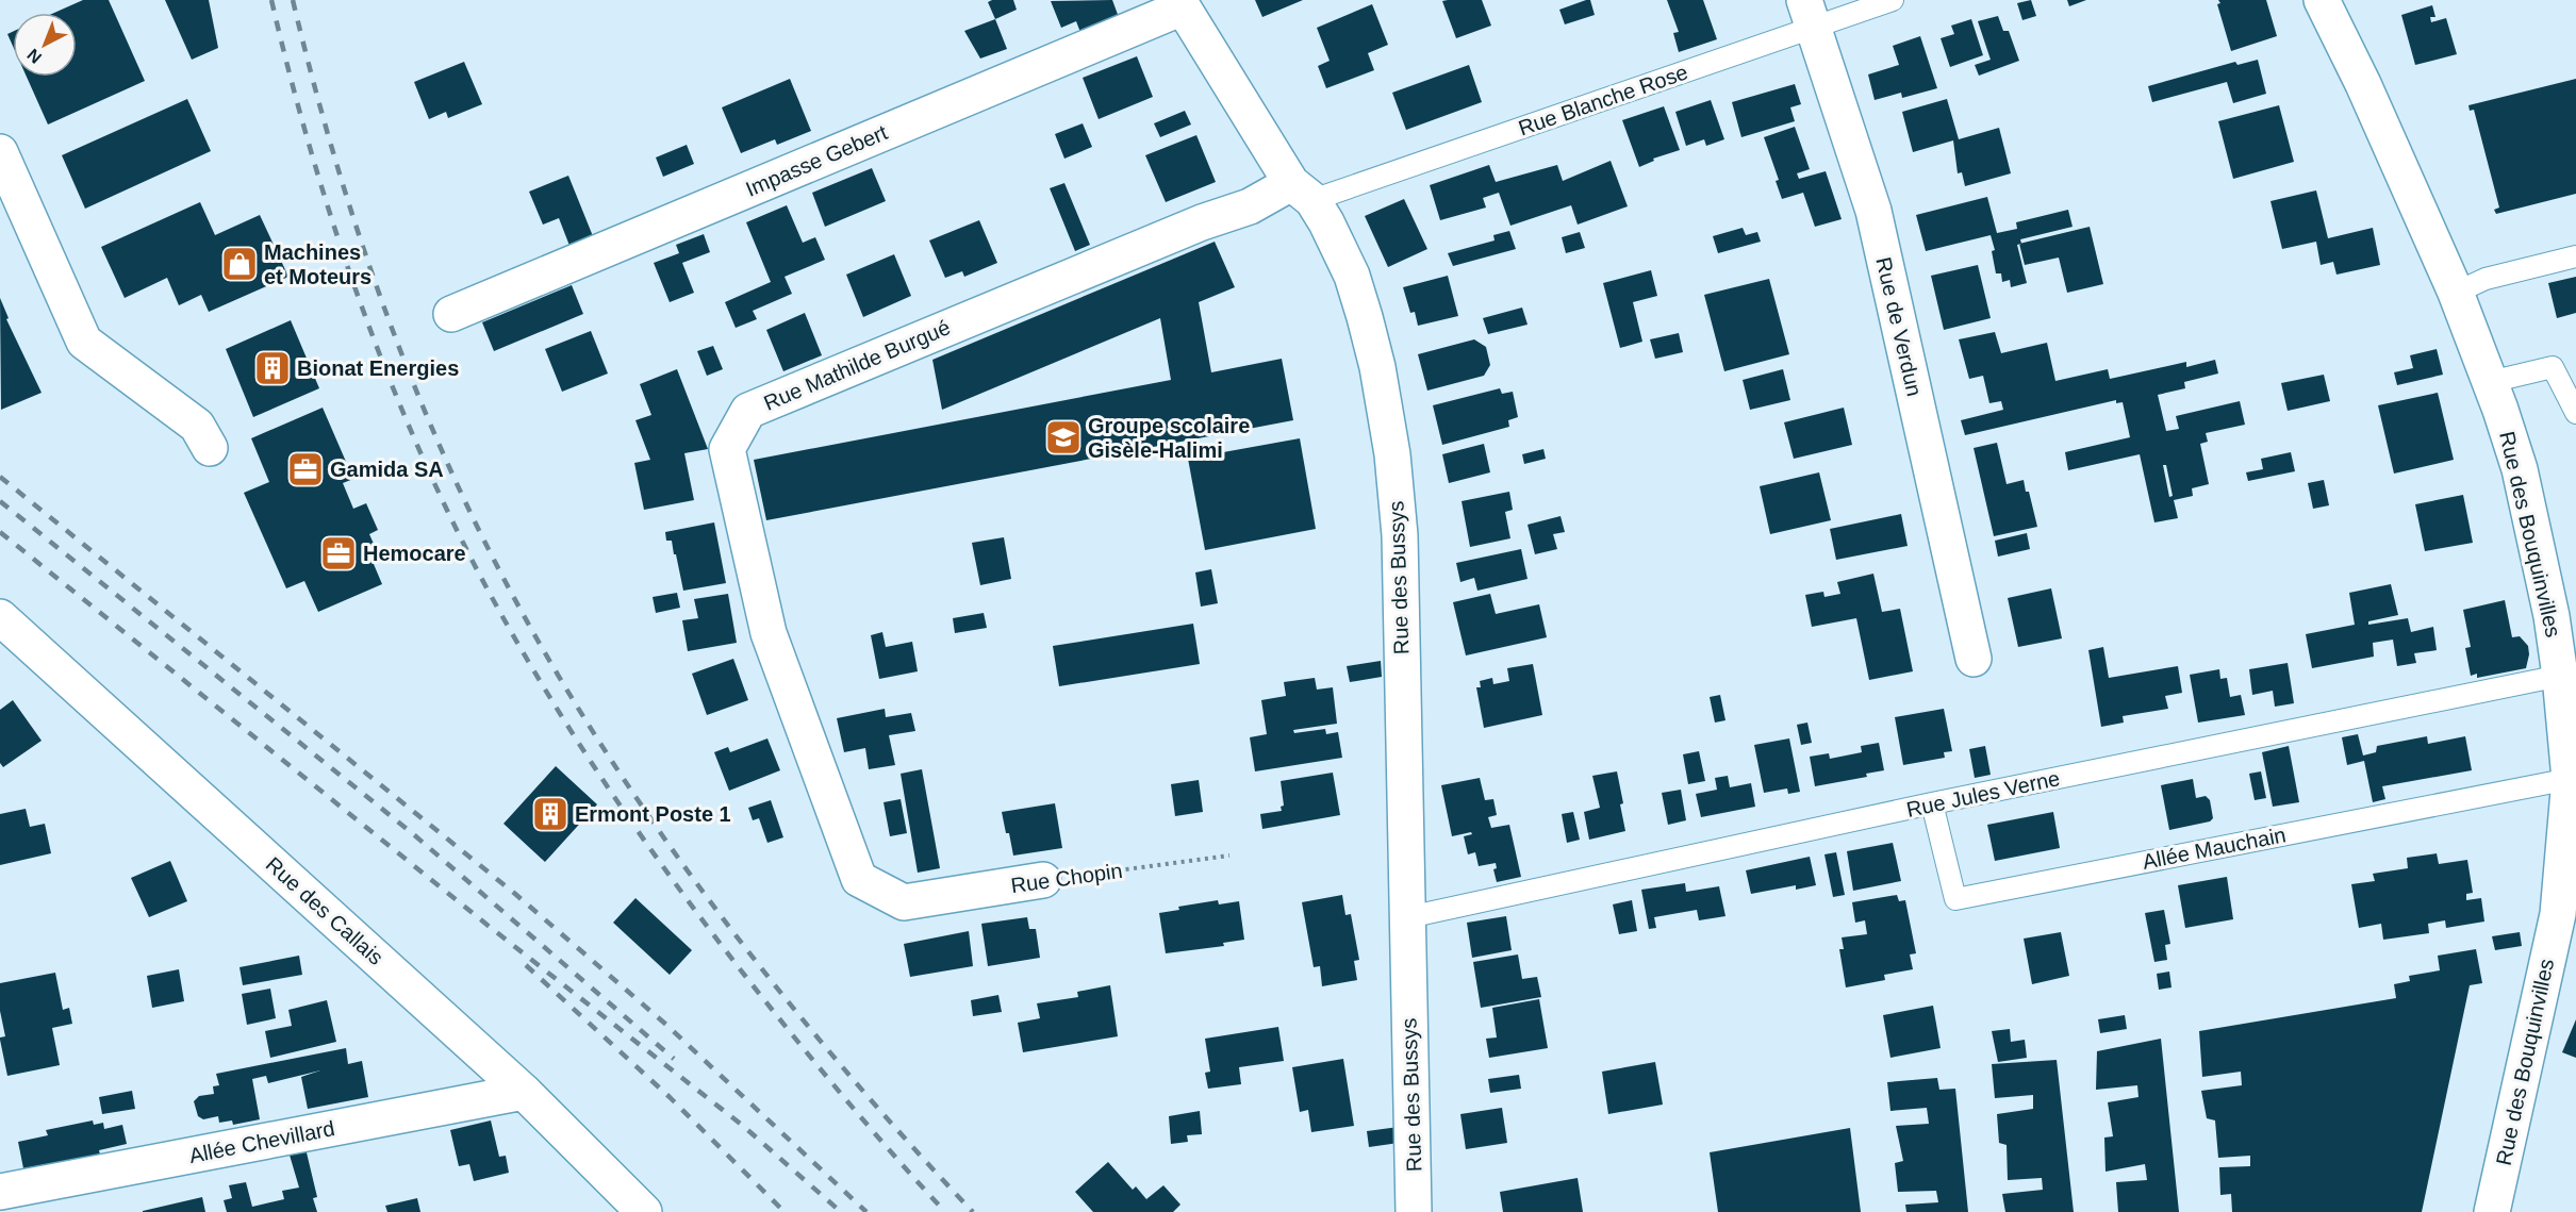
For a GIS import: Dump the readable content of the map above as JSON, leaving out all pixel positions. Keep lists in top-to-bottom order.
{
  "streets": {
    "street": [
      "Impasse Gebert",
      "Rue de Verdun",
      "Rue Mathilde Burgué",
      "Rue des Bouquinvilles",
      "Rue des Bussys",
      "Rue Chopin",
      "Rue des Callais",
      "Allée Chevillard"
    ],
    "lane": ["Rue Blanche Rose", "Rue Jules Verne", "Allée Mauchain"]
  },
  "crossings": [
    ["Rue Blanche Rose", "Rue de Verdun"],
    ["Rue Blanche Rose", "Rue Mathilde Burgué"],
    ["Rue Blanche Rose", "Rue des Bussys"],
    ["Impasse Gebert", "Rue des Bussys"],
    ["Rue Mathilde Burgué", "Rue des Bussys"],
    ["Rue Mathilde Burgué", "Rue Chopin"],
    ["Rue des Bouquinvilles", "Rue Jules Verne"],
    ["Rue des Bouquinvilles", "Allée Mauchain"],
    ["Rue des Bussys", "Rue Jules Verne"],
    ["Rue Jules Verne", "Allée Mauchain"],
    ["Rue des Callais", "Allée Chevillard"]
  ],
  "places": {
    "shop": ["Machines et Moteurs"],
    "building": ["Bionat Energies", "Ermont Poste 1"],
    "school or university": ["Groupe scolaire Gisèle-Halimi"],
    "office": ["Gamida SA", "Hemocare"]
  },
  "north": "bottom left"
}
